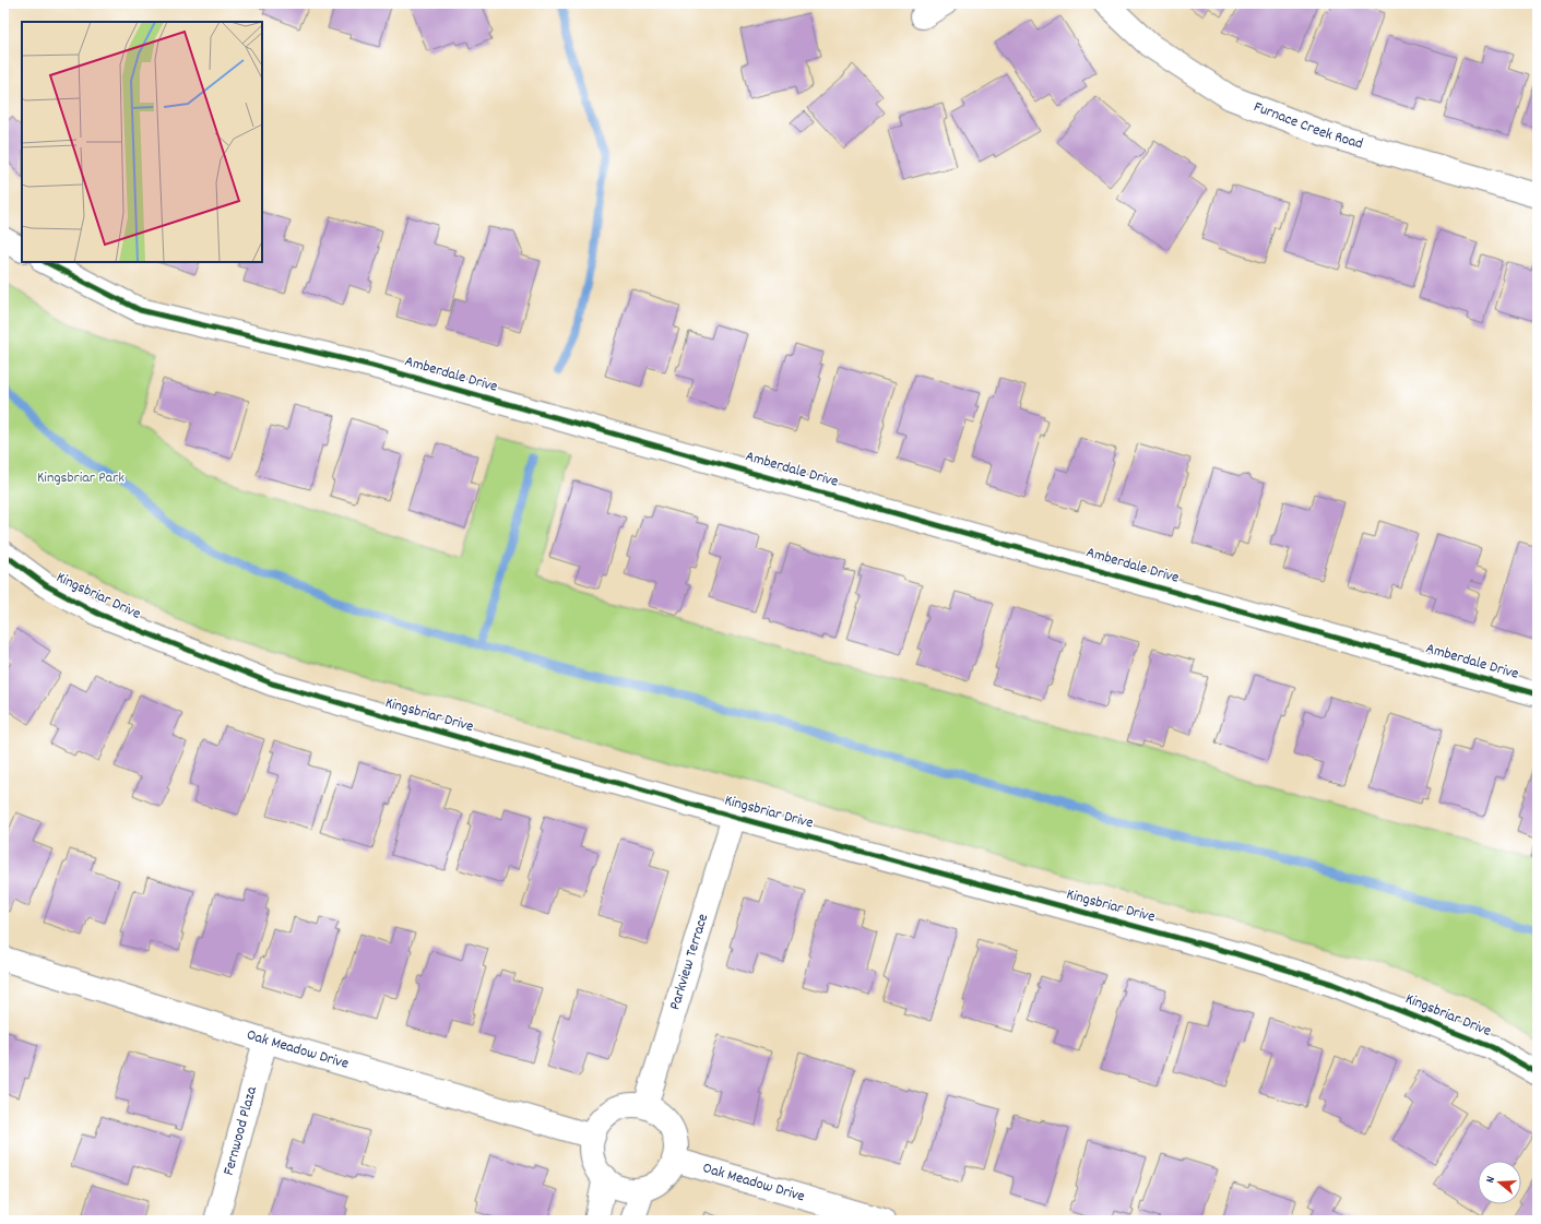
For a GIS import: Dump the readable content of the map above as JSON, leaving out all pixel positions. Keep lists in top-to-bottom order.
{
  "streets": {
    "street": [
      "Furnace Creek Road",
      "Amberdale Drive",
      "Kingsbriar Drive",
      "Parkview Terrace",
      "Oak Meadow Drive",
      "Fernwood Plaza"
    ]
  },
  "crossings": [
    ["Kingsbriar Drive", "Parkview Terrace"],
    ["Parkview Terrace", "Oak Meadow Drive"],
    ["Oak Meadow Drive", "Fernwood Plaza"]
  ],
  "parks": ["Kingsbriar Park"],
  "north": "left"
}
